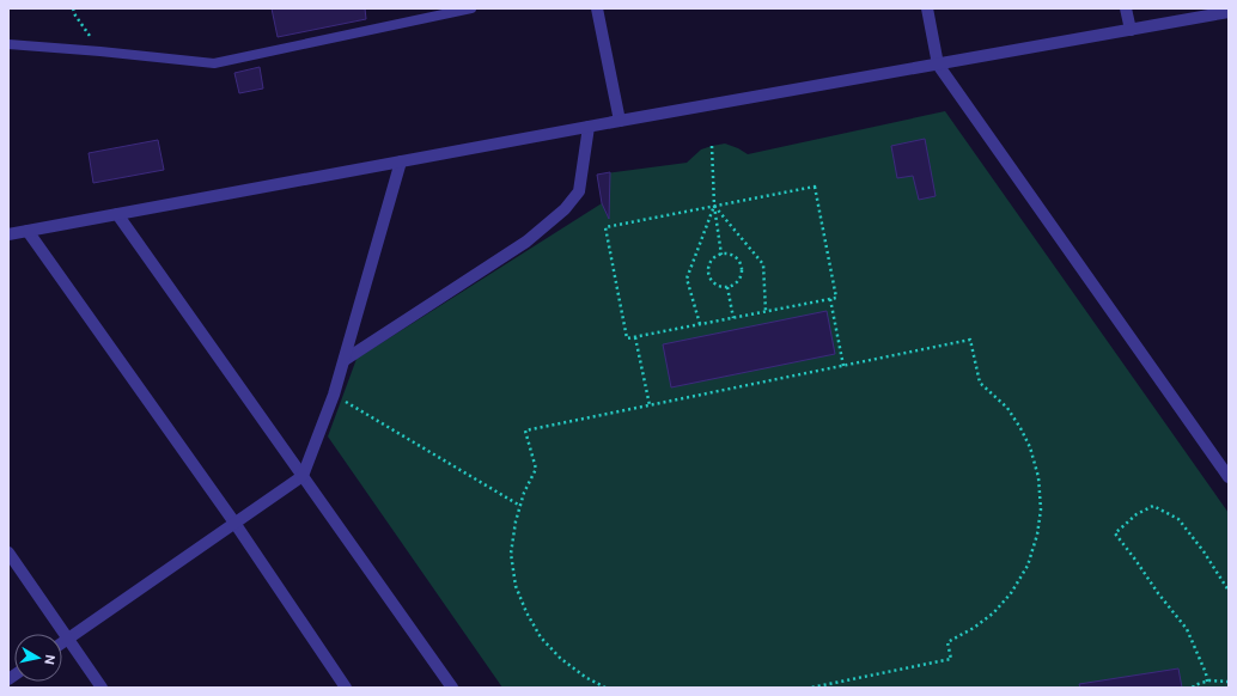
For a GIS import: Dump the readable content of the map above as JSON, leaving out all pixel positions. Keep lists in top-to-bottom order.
{
  "north": "right"
}
